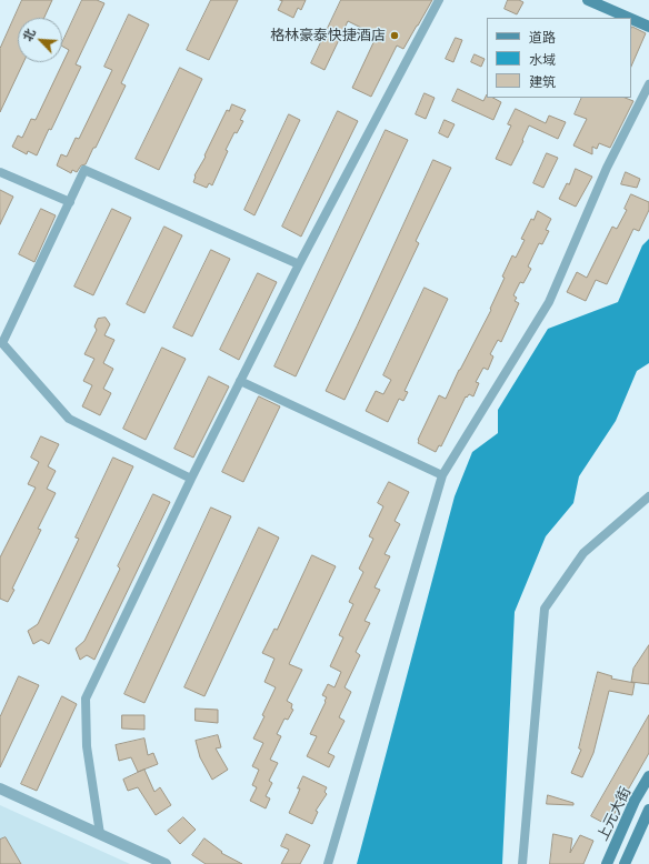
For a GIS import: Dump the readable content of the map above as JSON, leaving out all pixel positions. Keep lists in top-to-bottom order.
{
  "streets": {
    "main road": ["上元大街"]
  },
  "places": ["格林豪泰快捷酒店"],
  "legend": ["道路", "水域", "建筑"],
  "north": "top left"
}
